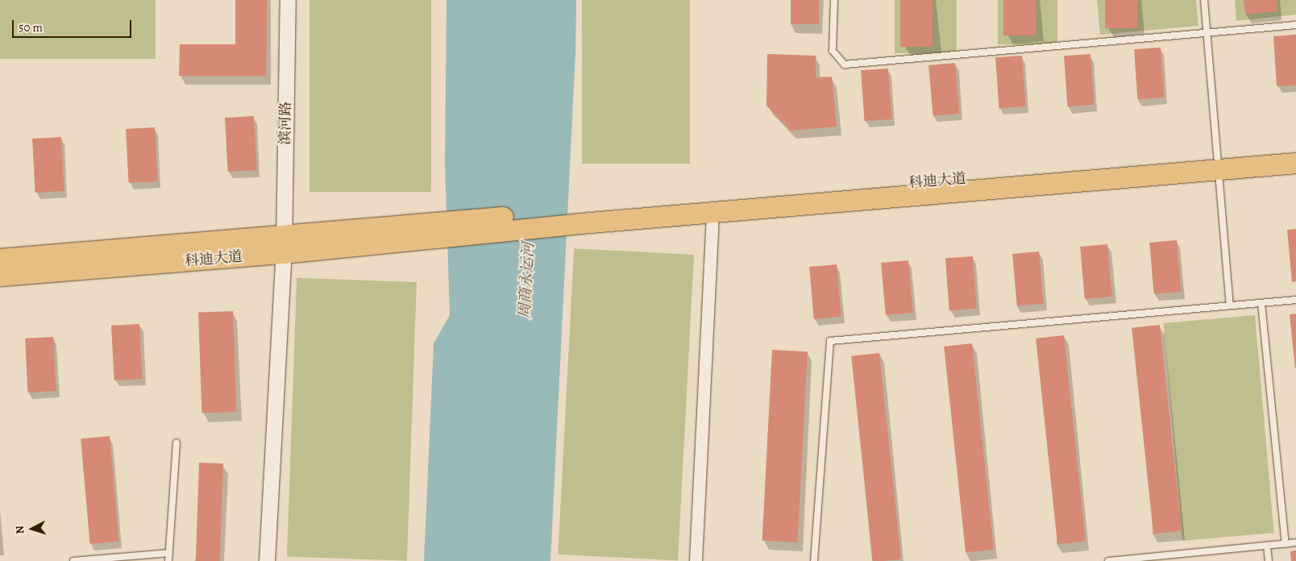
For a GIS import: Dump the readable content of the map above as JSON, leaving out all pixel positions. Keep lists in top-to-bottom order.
{
  "streets": {
    "main road": ["科迪大道"],
    "street": ["滨河路"]
  },
  "crossings": [
    ["滨河路", "科迪大道"]
  ],
  "water": ["周商永运河"],
  "scale_bar": "50 m",
  "north": "left"
}
